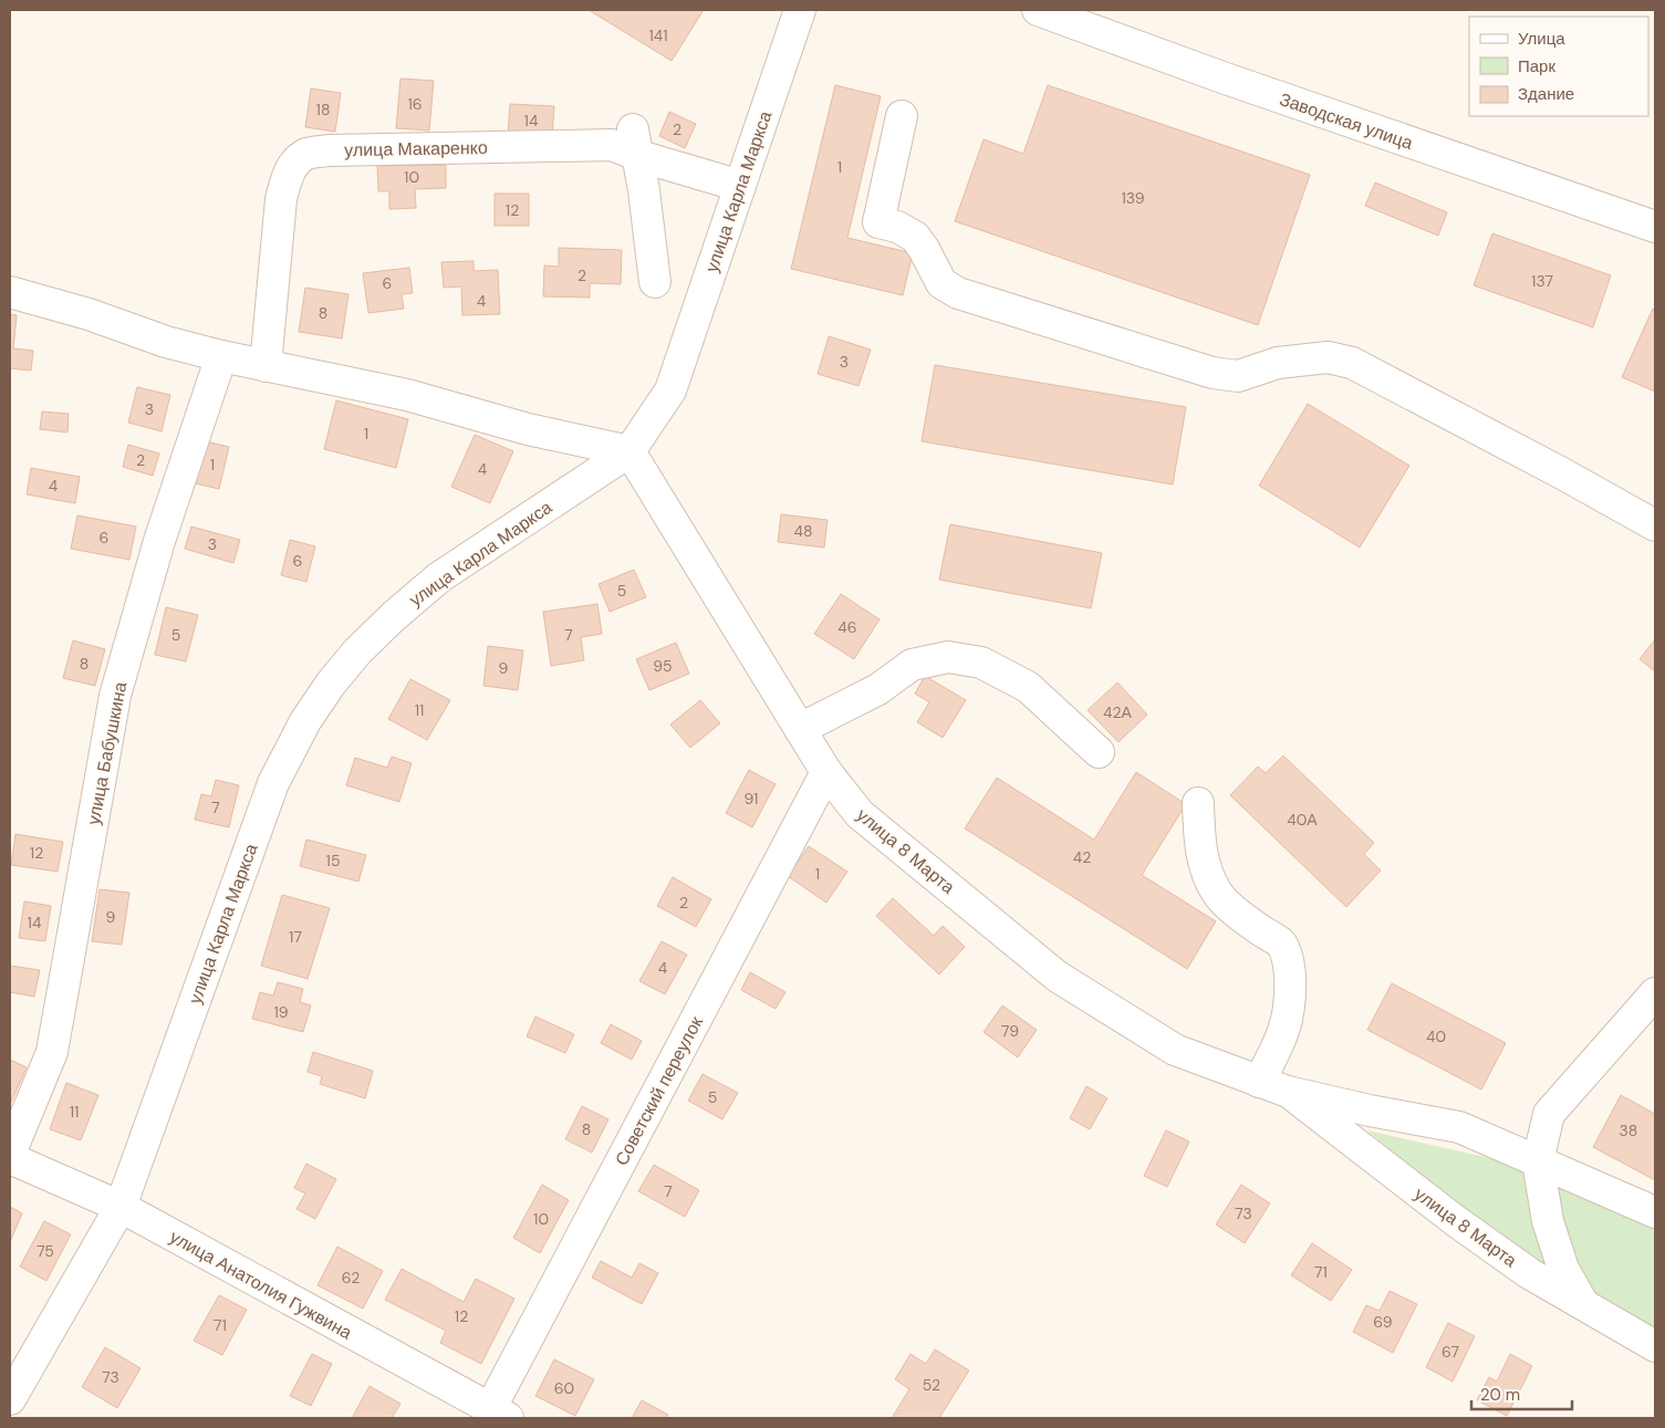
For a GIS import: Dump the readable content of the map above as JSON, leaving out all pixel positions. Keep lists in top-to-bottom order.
{
  "streets": {
    "street": [
      "Заводская улица",
      "улица Макаренко",
      "улица Карла Маркса",
      "улица Бабушкина",
      "улица 8 Марта",
      "Советский переулок",
      "улица Анатолия Гужвина"
    ]
  },
  "crossings": [
    ["улица Макаренко", "улица Карла Маркса"],
    ["улица Карла Маркса", "улица 8 Марта"],
    ["улица Карла Маркса", "улица Анатолия Гужвина"],
    ["улица 8 Марта", "Советский переулок"],
    ["Советский переулок", "улица Анатолия Гужвина"]
  ],
  "house_numbers": [
    "141",
    "16",
    "18",
    "14",
    "2",
    "1",
    "10",
    "139",
    "12",
    "2",
    "137",
    "6",
    "4",
    "8",
    "3",
    "3",
    "1",
    "2",
    "1",
    "4",
    "4",
    "48",
    "6",
    "3",
    "6",
    "5",
    "46",
    "5",
    "7",
    "8",
    "95",
    "9",
    "11",
    "42А",
    "91",
    "7",
    "40А",
    "12",
    "42",
    "15",
    "1",
    "2",
    "9",
    "14",
    "17",
    "4",
    "19",
    "79",
    "40",
    "5",
    "11",
    "8",
    "38",
    "7",
    "73",
    "10",
    "75",
    "71",
    "62",
    "12",
    "69",
    "71",
    "67",
    "73",
    "52",
    "60"
  ],
  "legend": ["Улица", "Парк", "Здание"],
  "scale_bar": "20 m"
}
